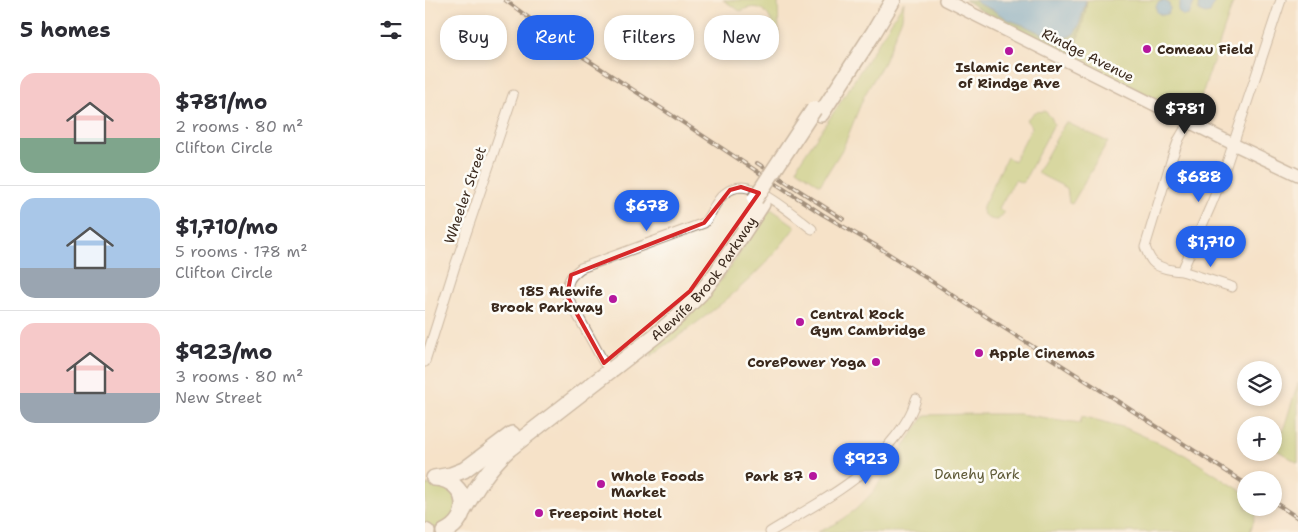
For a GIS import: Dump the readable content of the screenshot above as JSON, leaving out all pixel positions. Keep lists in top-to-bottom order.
{
  "streets": {
    "highway": ["Alewife Brook Parkway"],
    "street": ["Rindge Avenue", "Wheeler Street"]
  },
  "parks": ["Danehy Park"],
  "places": [
    "Comeau Field",
    "Islamic Center of Rindge Ave",
    "185 Alewife Brook Parkway",
    "Central Rock Gym Cambridge",
    "Apple Cinemas",
    "CorePower Yoga",
    "Park 87",
    "Whole Foods Market",
    "Freepoint Hotel"
  ],
  "page": {
    "heading": "5 homes",
    "chip": [
      "Buy",
      "Rent",
      "Filters",
      "New"
    ],
    "list": [
      {
        "name": "$781/mo",
        "note": "2 rooms · 80 m² · Clifton Circle"
      },
      {
        "name": "$1,710/mo",
        "note": "5 rooms · 178 m² · Clifton Circle"
      },
      {
        "name": "$923/mo",
        "note": "3 rooms · 80 m² · New Street"
      }
    ],
    "price": [
      "$781",
      "$688",
      "$678",
      "$1,710",
      "$923"
    ],
    "map_buttons": ["+", "−"]
  }
}
